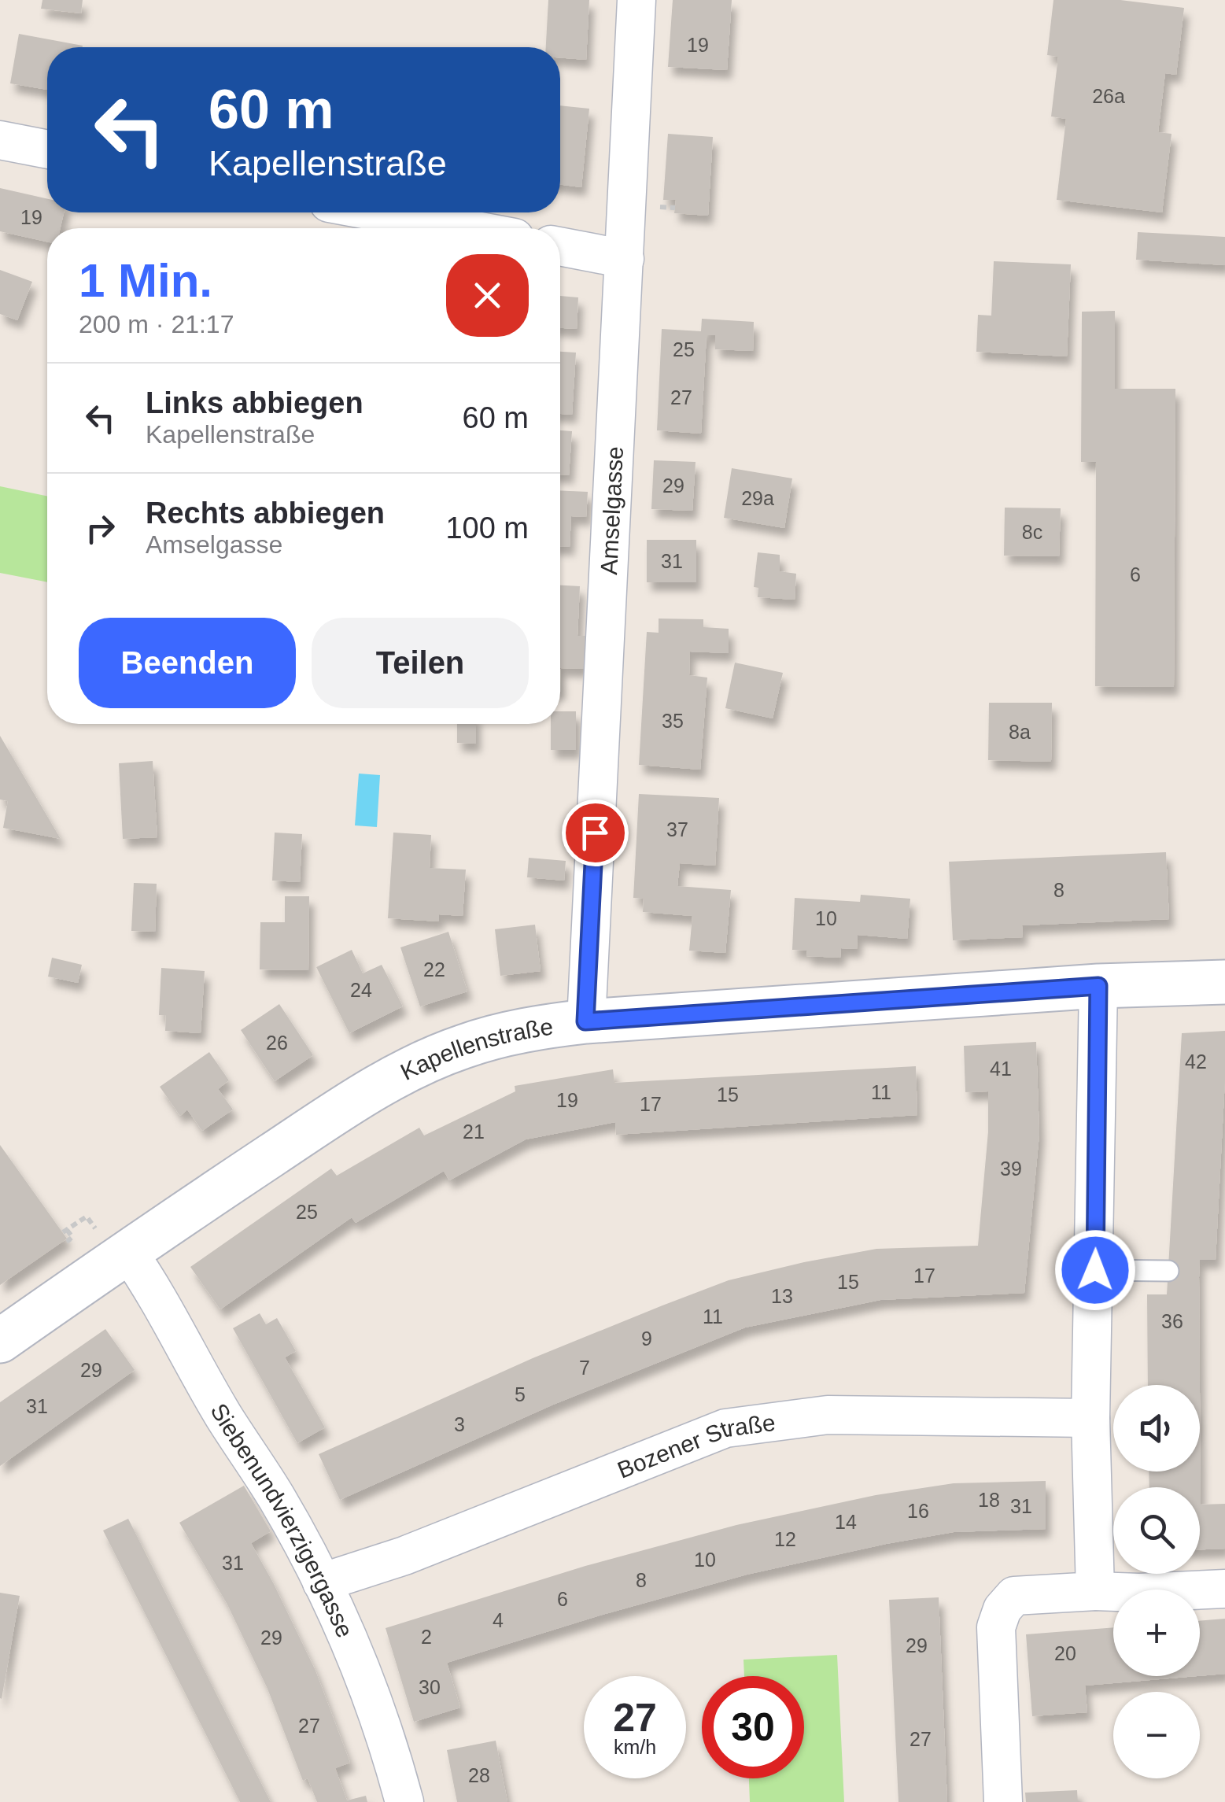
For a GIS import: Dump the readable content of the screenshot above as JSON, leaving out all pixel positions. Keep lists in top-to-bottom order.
{
  "streets": {
    "main road": ["Kapellenstraße"],
    "street": ["Amselgasse", "Bozener Straße", "Siebenundvierzigergasse"]
  },
  "crossings": [
    ["Amselgasse", "Kapellenstraße"],
    ["Kapellenstraße", "Siebenundvierzigergasse"],
    ["Bozener Straße", "Siebenundvierzigergasse"]
  ],
  "house_numbers": [
    "19",
    "26a",
    "19",
    "25",
    "27",
    "29",
    "29a",
    "8c",
    "31",
    "6",
    "35",
    "8a",
    "37",
    "8",
    "10",
    "22",
    "24",
    "26",
    "42",
    "41",
    "11",
    "15",
    "19",
    "17",
    "21",
    "39",
    "25",
    "17",
    "15",
    "13",
    "11",
    "36",
    "9",
    "7",
    "29",
    "5",
    "31",
    "3",
    "18",
    "31",
    "16",
    "14",
    "12",
    "10",
    "31",
    "8",
    "6",
    "4",
    "2",
    "29",
    "29",
    "20",
    "30",
    "27",
    "27",
    "28"
  ],
  "page": {
    "turn": ["60 m", "Kapellenstraße"],
    "heading": ["1 Min.", "200 m · 21:17"],
    "list": [
      {
        "name": "Links abbiegen",
        "note": "Kapellenstraße",
        "value": "60 m"
      },
      {
        "name": "Rechts abbiegen",
        "note": "Amselgasse",
        "value": "100 m"
      }
    ],
    "buttons": ["Beenden", "Teilen"],
    "map_buttons": ["+", "−"],
    "speed": "27 km/h",
    "limit": "30"
  }
}
